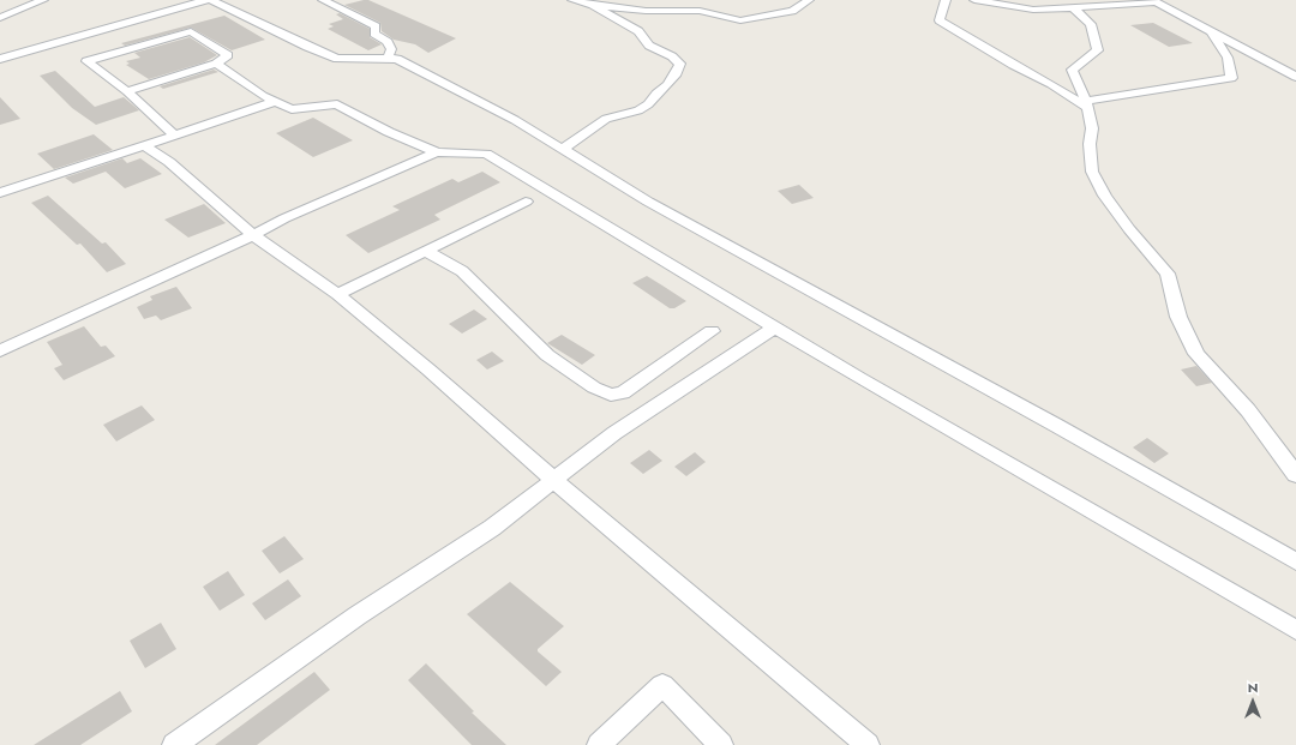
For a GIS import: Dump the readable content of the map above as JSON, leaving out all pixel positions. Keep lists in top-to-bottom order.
{
  "north": "top"
}
